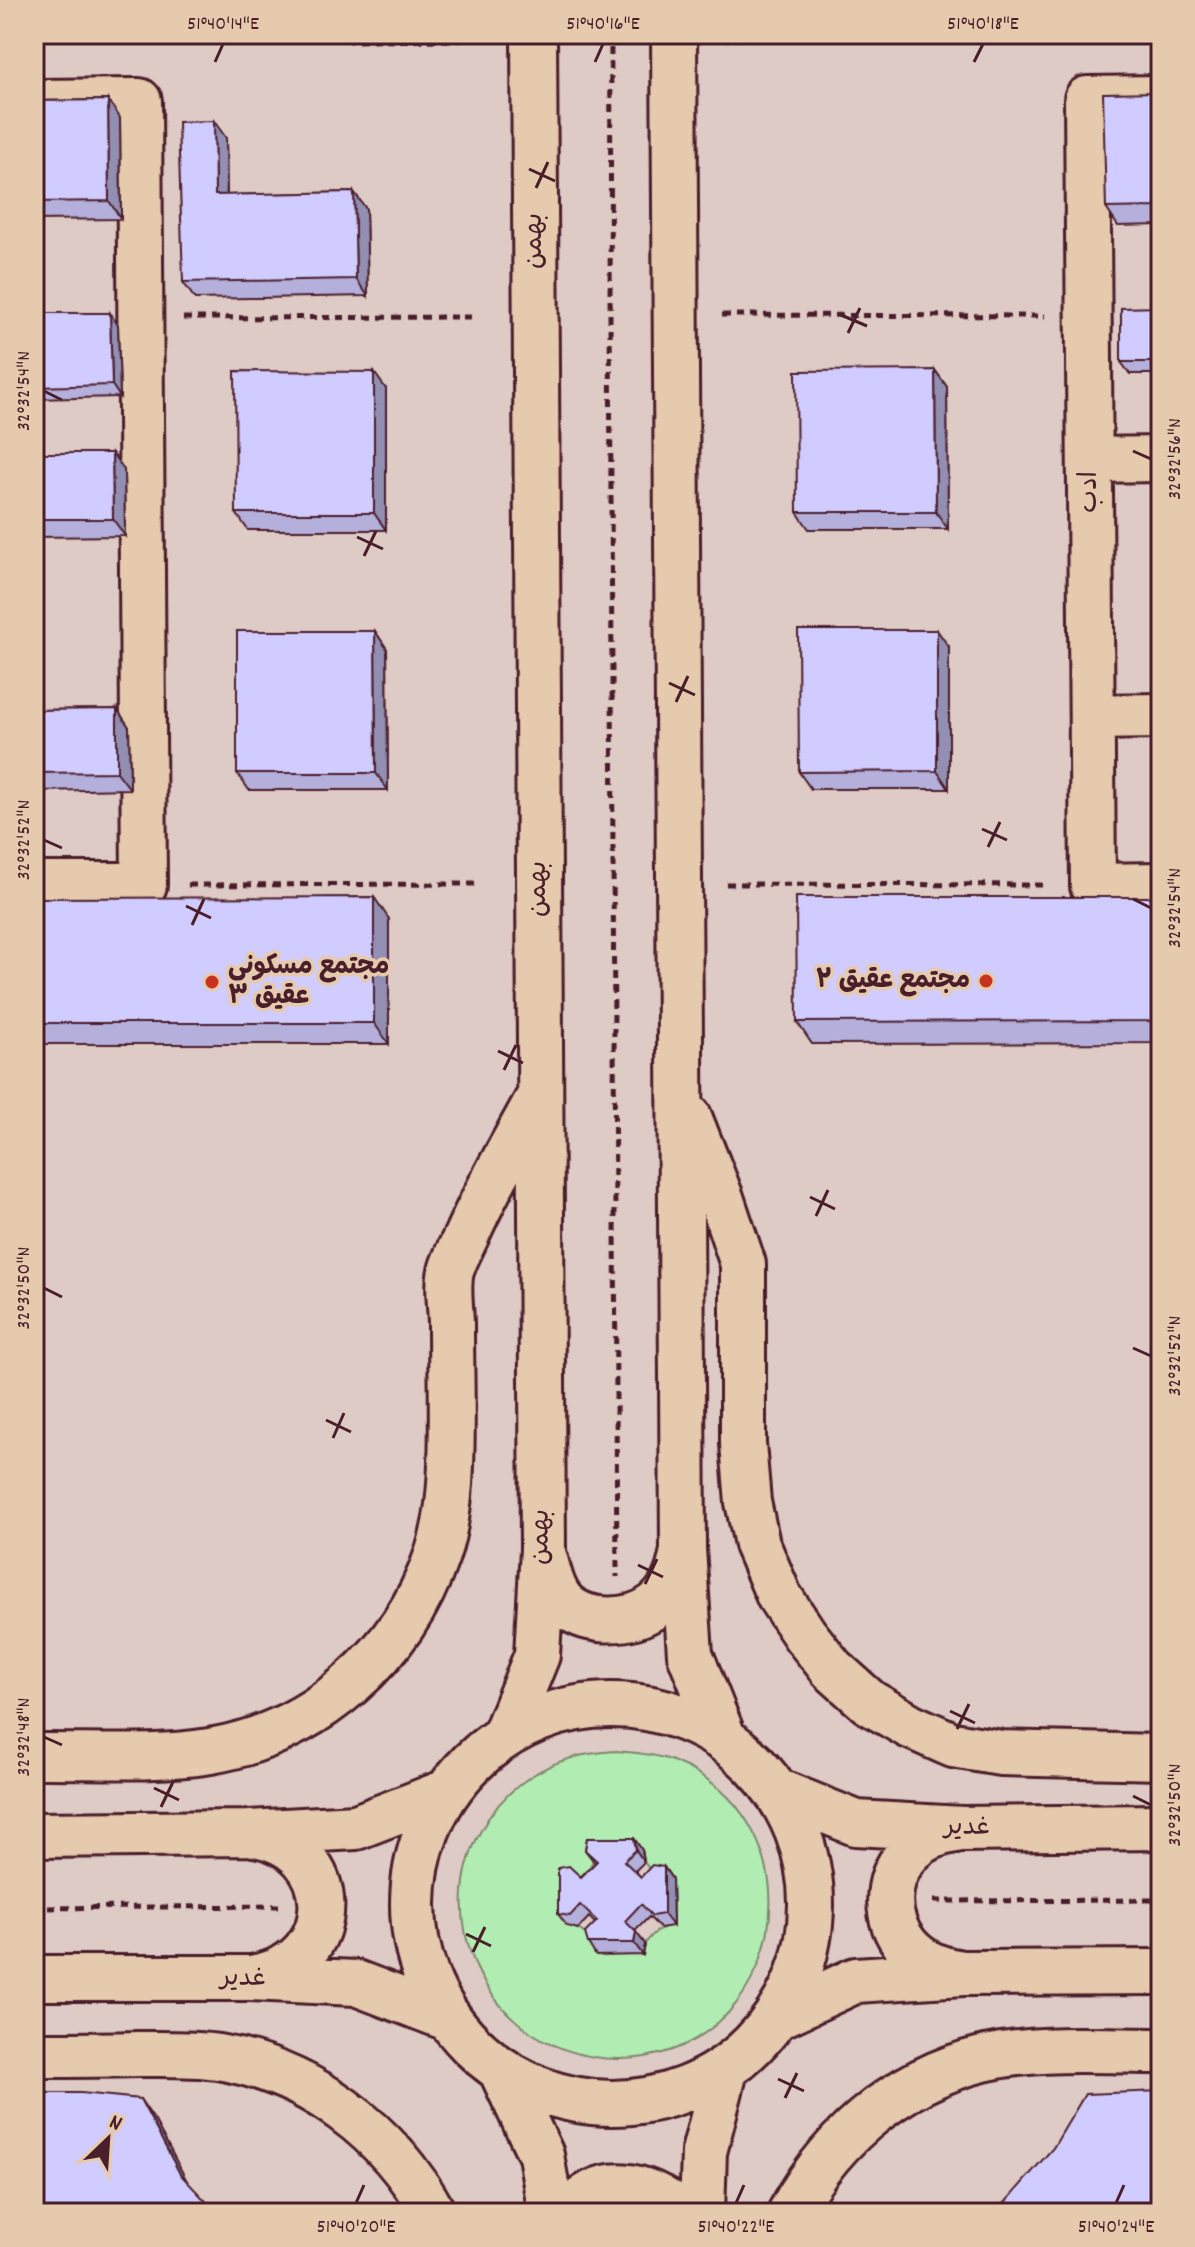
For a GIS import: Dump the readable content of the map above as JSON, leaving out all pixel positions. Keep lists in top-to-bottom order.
{
  "streets": {
    "main road": ["بهمن", "ادب", "غدیر"]
  },
  "places": ["مجتمع عقیق ۲", "مجتمع مسکونی عقیق ۳"],
  "north": "top right",
  "coordinates": [
    "51°40'14\"E",
    "51°40'16\"E",
    "51°40'18\"E",
    "32°32'54\"N",
    "32°32'56\"N",
    "32°32'52\"N",
    "32°32'50\"N",
    "32°32'48\"N",
    "51°40'20\"E",
    "51°40'22\"E",
    "51°40'24\"E"
  ]
}
